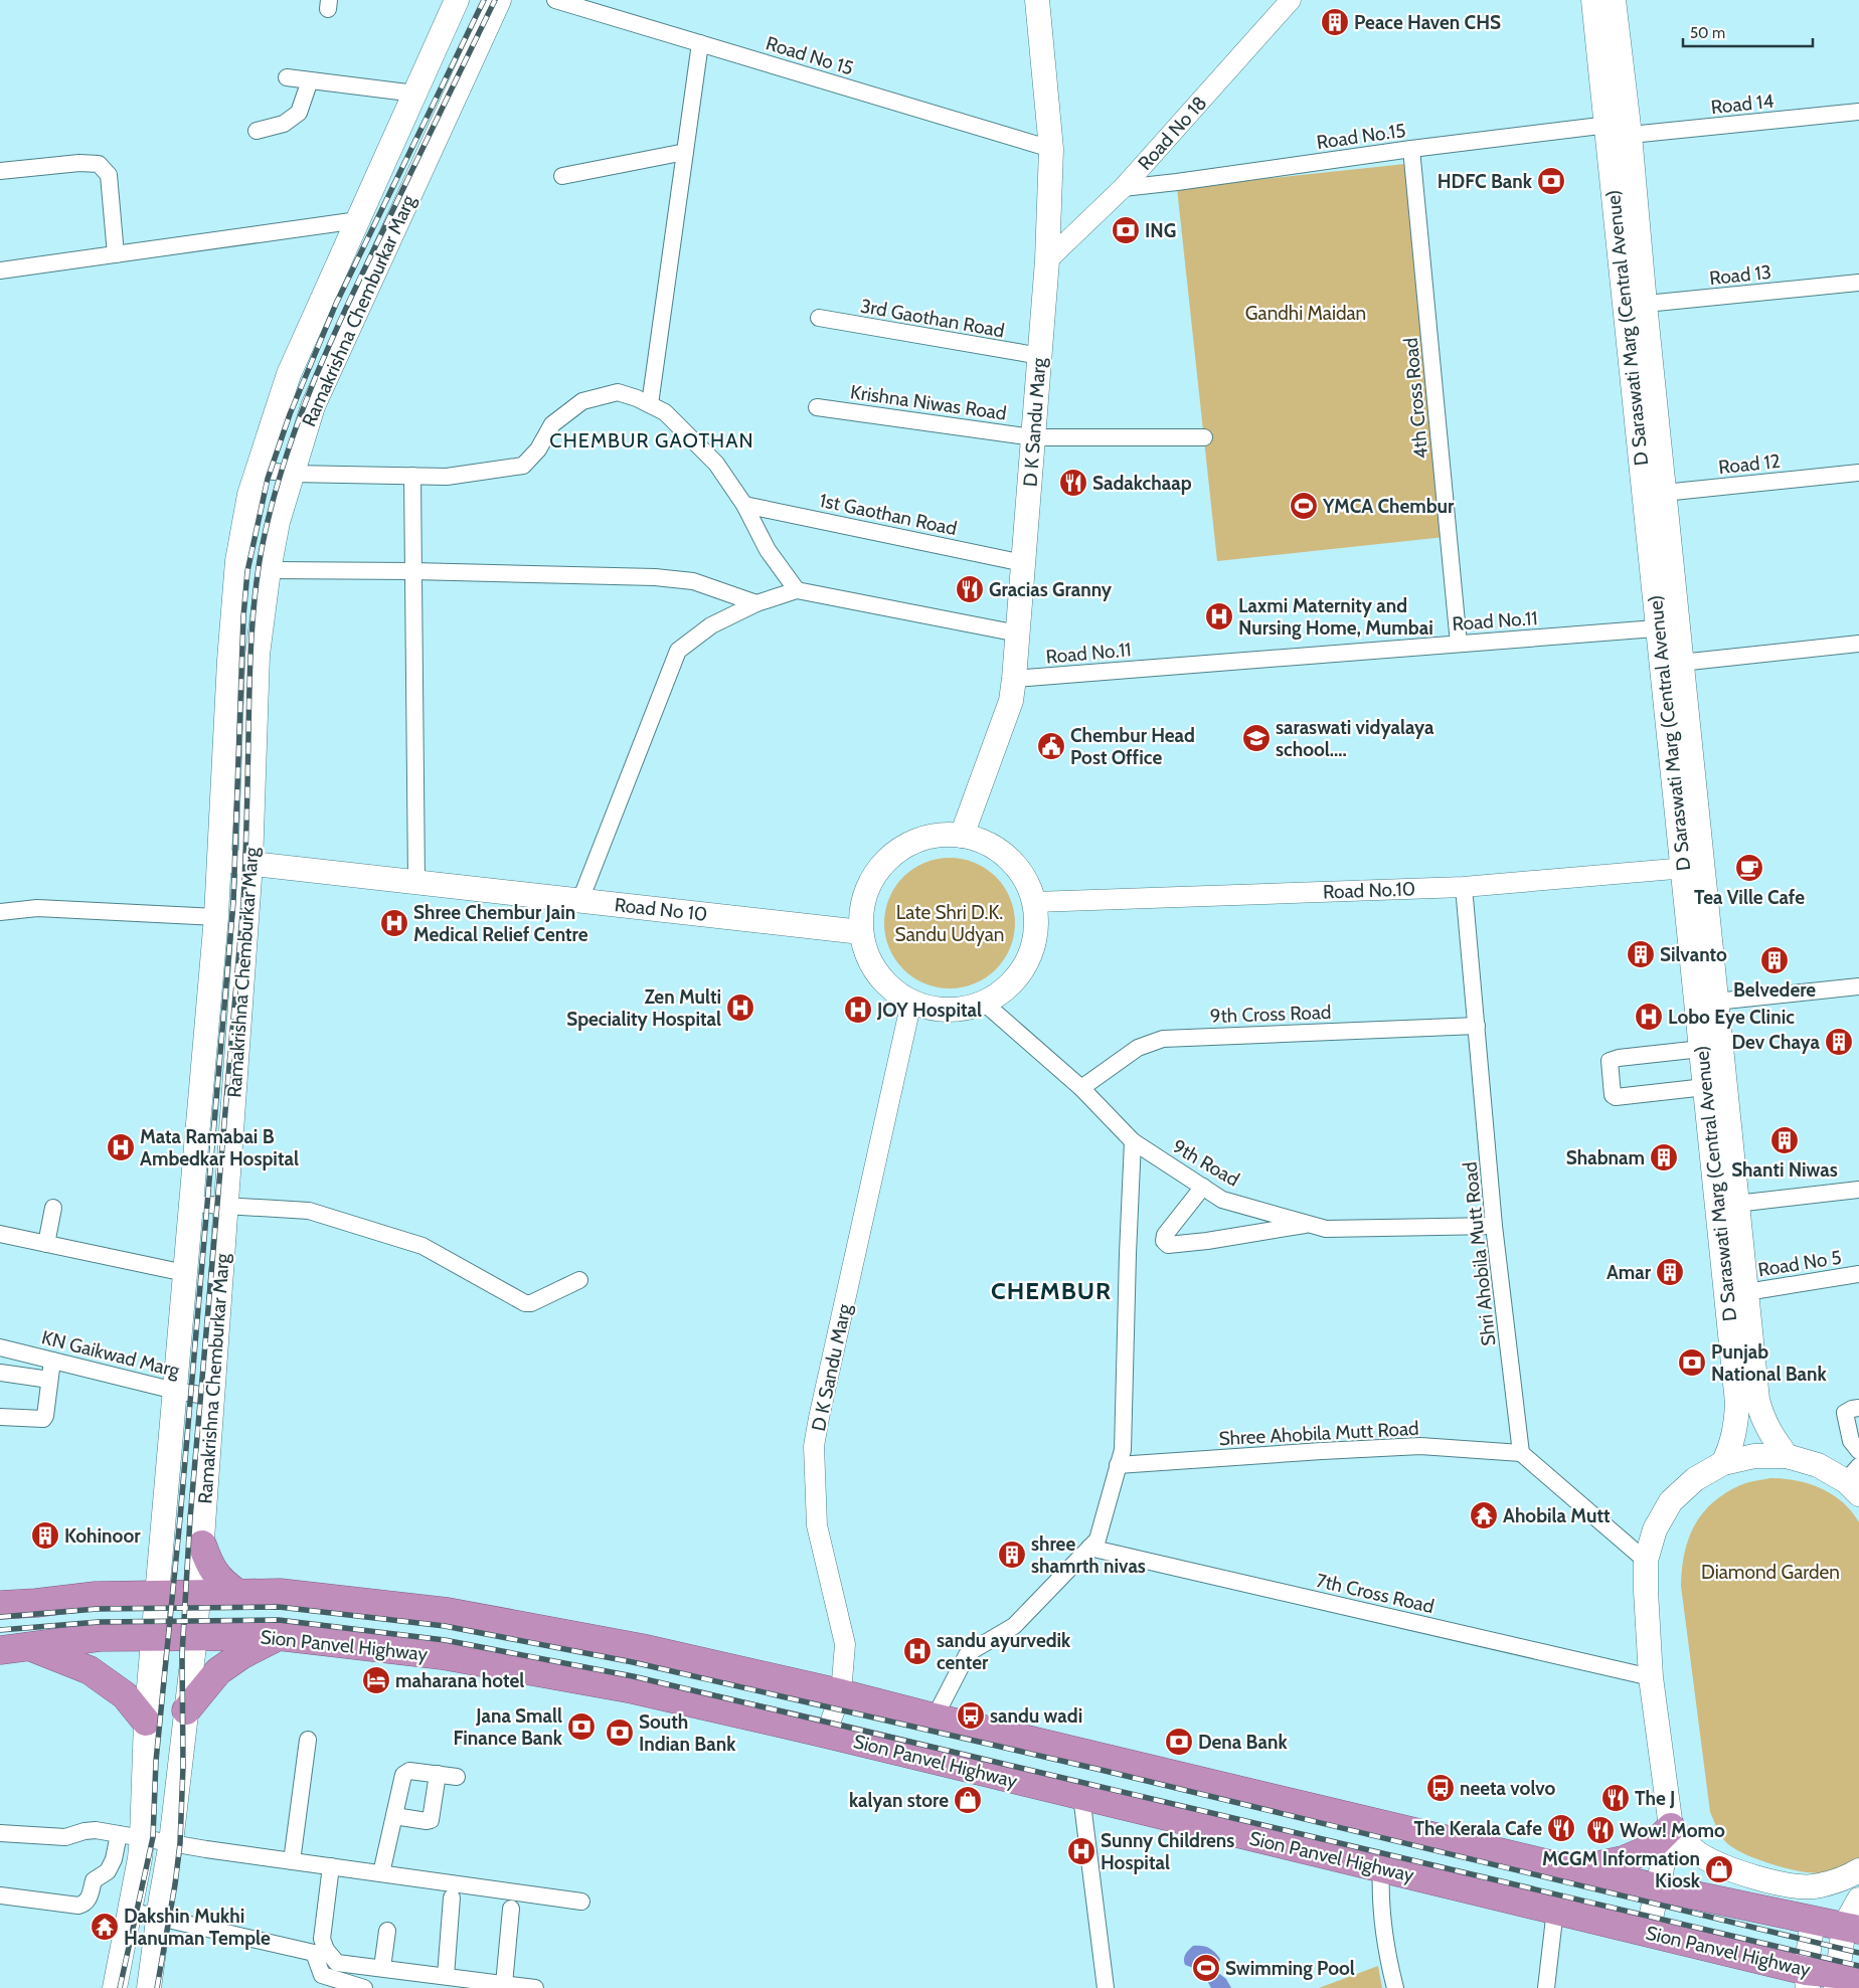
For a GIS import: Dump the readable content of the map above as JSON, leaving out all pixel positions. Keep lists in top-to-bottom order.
{
  "streets": {
    "highway": ["Sion Panvel Highway"],
    "main road": [
      "Ramakrishna Chemburkar Marg",
      "D Saraswati Marg (Central Avenue)",
      "D K Sandu Marg",
      "Road No 10"
    ],
    "street": [
      "Road No 15",
      "Road 14",
      "Road No 18",
      "Road No.15",
      "Road 13",
      "3rd Gaothan Road",
      "4th Cross Road",
      "Krishna Niwas Road",
      "Road 12",
      "1st Gaothan Road",
      "Road No.11",
      "Road No.10",
      "9th Cross Road",
      "9th Road",
      "Shri Ahobila Mutt Road",
      "Road No 5",
      "KN Gaikwad Marg",
      "Shree Ahobila Mutt Road",
      "7th Cross Road"
    ]
  },
  "crossings": [
    ["Road No 15", "D K Sandu Marg"],
    ["Road 14", "Road No.15"],
    ["Road 14", "D Saraswati Marg (Central Avenue)"],
    ["Road No 18", "Road No.15"],
    ["Road No 18", "D K Sandu Marg"],
    ["Road No.15", "D Saraswati Marg (Central Avenue)"],
    ["Road No.15", "4th Cross Road"],
    ["Road 13", "D Saraswati Marg (Central Avenue)"],
    ["Ramakrishna Chemburkar Marg", "Road No 10"],
    ["Ramakrishna Chemburkar Marg", "KN Gaikwad Marg"],
    ["Ramakrishna Chemburkar Marg", "Sion Panvel Highway"],
    ["3rd Gaothan Road", "D K Sandu Marg"],
    ["D Saraswati Marg (Central Avenue)", "Road 12"],
    ["D Saraswati Marg (Central Avenue)", "Road No.11"],
    ["D Saraswati Marg (Central Avenue)", "Road No.10"],
    ["D Saraswati Marg (Central Avenue)", "Road No 5"],
    ["4th Cross Road", "Road No.11"],
    ["Krishna Niwas Road", "D K Sandu Marg"],
    ["D K Sandu Marg", "1st Gaothan Road"],
    ["D K Sandu Marg", "Road No.11"],
    ["D K Sandu Marg", "Road No.10"],
    ["D K Sandu Marg", "Road No 10"],
    ["D K Sandu Marg", "9th Road"],
    ["D K Sandu Marg", "Sion Panvel Highway"],
    ["Road No.10", "Road No 10"],
    ["Road No.10", "9th Road"],
    ["Road No.10", "Shri Ahobila Mutt Road"],
    ["Road No 10", "9th Road"],
    ["9th Cross Road", "9th Road"],
    ["9th Cross Road", "Shri Ahobila Mutt Road"],
    ["9th Road", "Shri Ahobila Mutt Road"],
    ["Shri Ahobila Mutt Road", "Shree Ahobila Mutt Road"]
  ],
  "districts": ["CHEMBUR GAOTHAN", "CHEMBUR"],
  "parks": ["Gandhi Maidan", "Late Shri D.K. Sandu Udyan", "Diamond Garden"],
  "places": {
    "building": [
      "Peace Haven CHS",
      "Silvanto",
      "Belvedere",
      "Dev Chaya",
      "Shanti Niwas",
      "Shabnam",
      "Amar",
      "Kohinoor",
      "shree shamrth nivas"
    ],
    "bank": [
      "HDFC Bank",
      "ING",
      "Punjab National Bank",
      "Jana Small Finance Bank",
      "South Indian Bank",
      "Dena Bank"
    ],
    "restaurant": [
      "Sadakchaap",
      "Gracias Granny",
      "The J",
      "The Kerala Cafe",
      "Wow! Momo"
    ],
    "sports": ["YMCA Chembur", "Swimming Pool"],
    "hospital": [
      "Laxmi Maternity and Nursing Home, Mumbai",
      "Shree Chembur Jain Medical Relief Centre",
      "Zen Multi Speciality Hospital",
      "JOY Hospital",
      "Lobo Eye Clinic",
      "Mata Ramabai B Ambedkar Hospital",
      "sandu ayurvedik center",
      "Sunny Childrens Hospital"
    ],
    "school or university": ["saraswati vidyalaya school...."],
    "public building": ["Chembur Head Post Office"],
    "cafe": ["Tea Ville Cafe"],
    "temple": ["Ahobila Mutt", "Dakshin Mukhi Hanuman Temple"],
    "hotel": ["maharana hotel"],
    "bus stop": ["sandu wadi", "neeta volvo"],
    "shop": ["kalyan store", "MCGM Information Kiosk"]
  },
  "scale_bar": "50 m"
}
